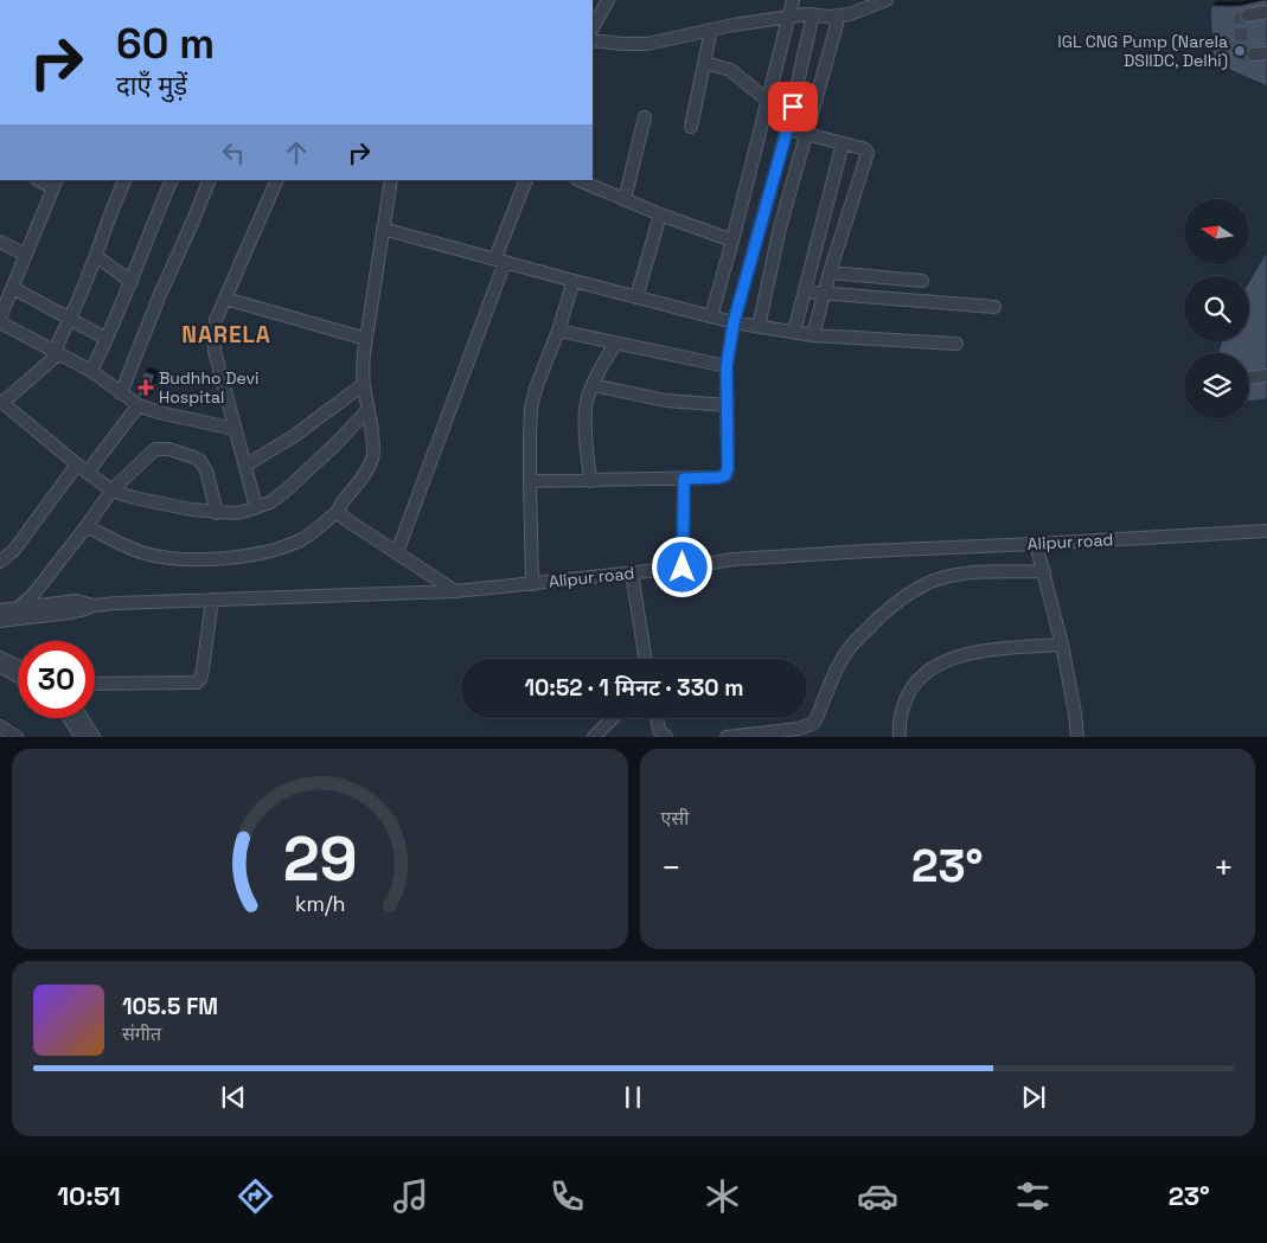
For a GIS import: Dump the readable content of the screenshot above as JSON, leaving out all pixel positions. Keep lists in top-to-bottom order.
{
  "streets": {
    "street": ["Alipur road"]
  },
  "districts": ["NARELA"],
  "places": {
    "other": ["IGL CNG Pump (Narela DSIIDC, Delhi)"],
    "health": ["Budhho Devi Hospital"]
  },
  "north": "left",
  "page": {
    "turn": ["60 m", "दाएँ मुड़ें"],
    "limit": "30",
    "trip": "10:52 · 1 मिनट · 330 m",
    "tile": "एसी",
    "heat": ["−", "23°", "+"],
    "song": ["105.5 FM", "संगीत"],
    "tabs": ["10:51", "23°"],
    "gauge": ["29", "km/h"]
  }
}
